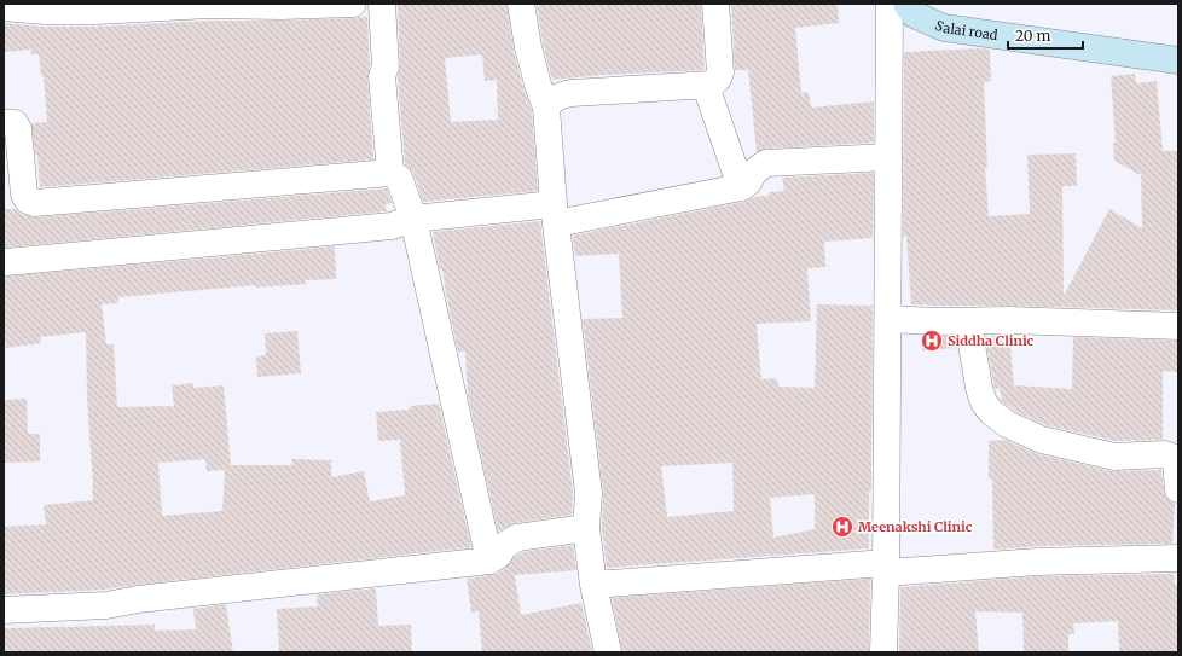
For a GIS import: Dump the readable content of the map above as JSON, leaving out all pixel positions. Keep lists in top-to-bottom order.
{
  "streets": {
    "main road": ["Salai road"]
  },
  "places": {
    "hospital": ["Siddha Clinic", "Meenakshi Clinic"]
  },
  "scale_bar": "20 m"
}
